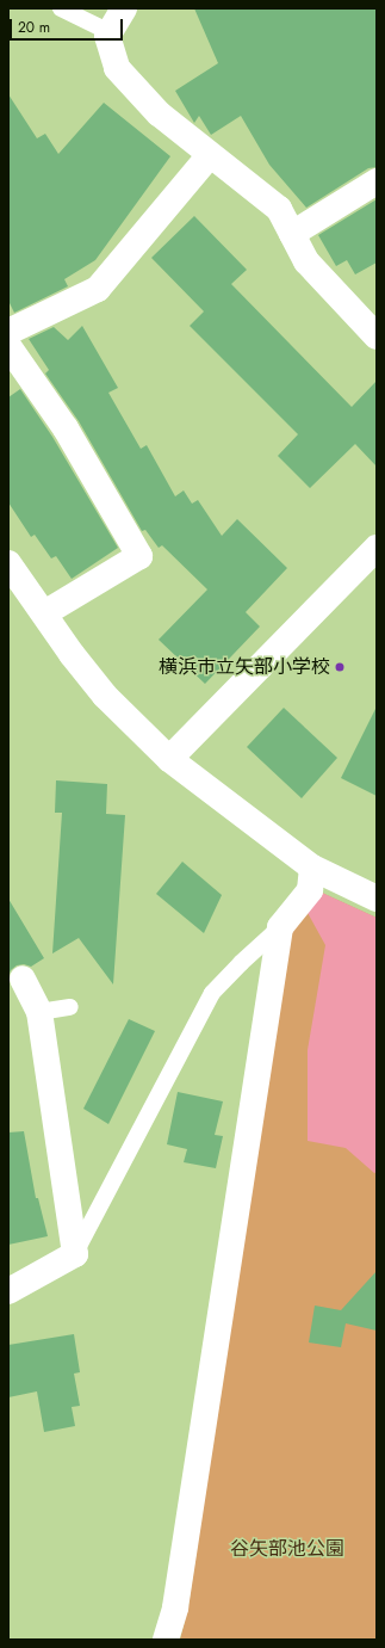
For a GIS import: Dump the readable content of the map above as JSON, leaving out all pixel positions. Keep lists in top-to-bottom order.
{
  "parks": ["谷矢部池公園"],
  "places": ["横浜市立矢部小学校"],
  "scale_bar": "20 m"
}
